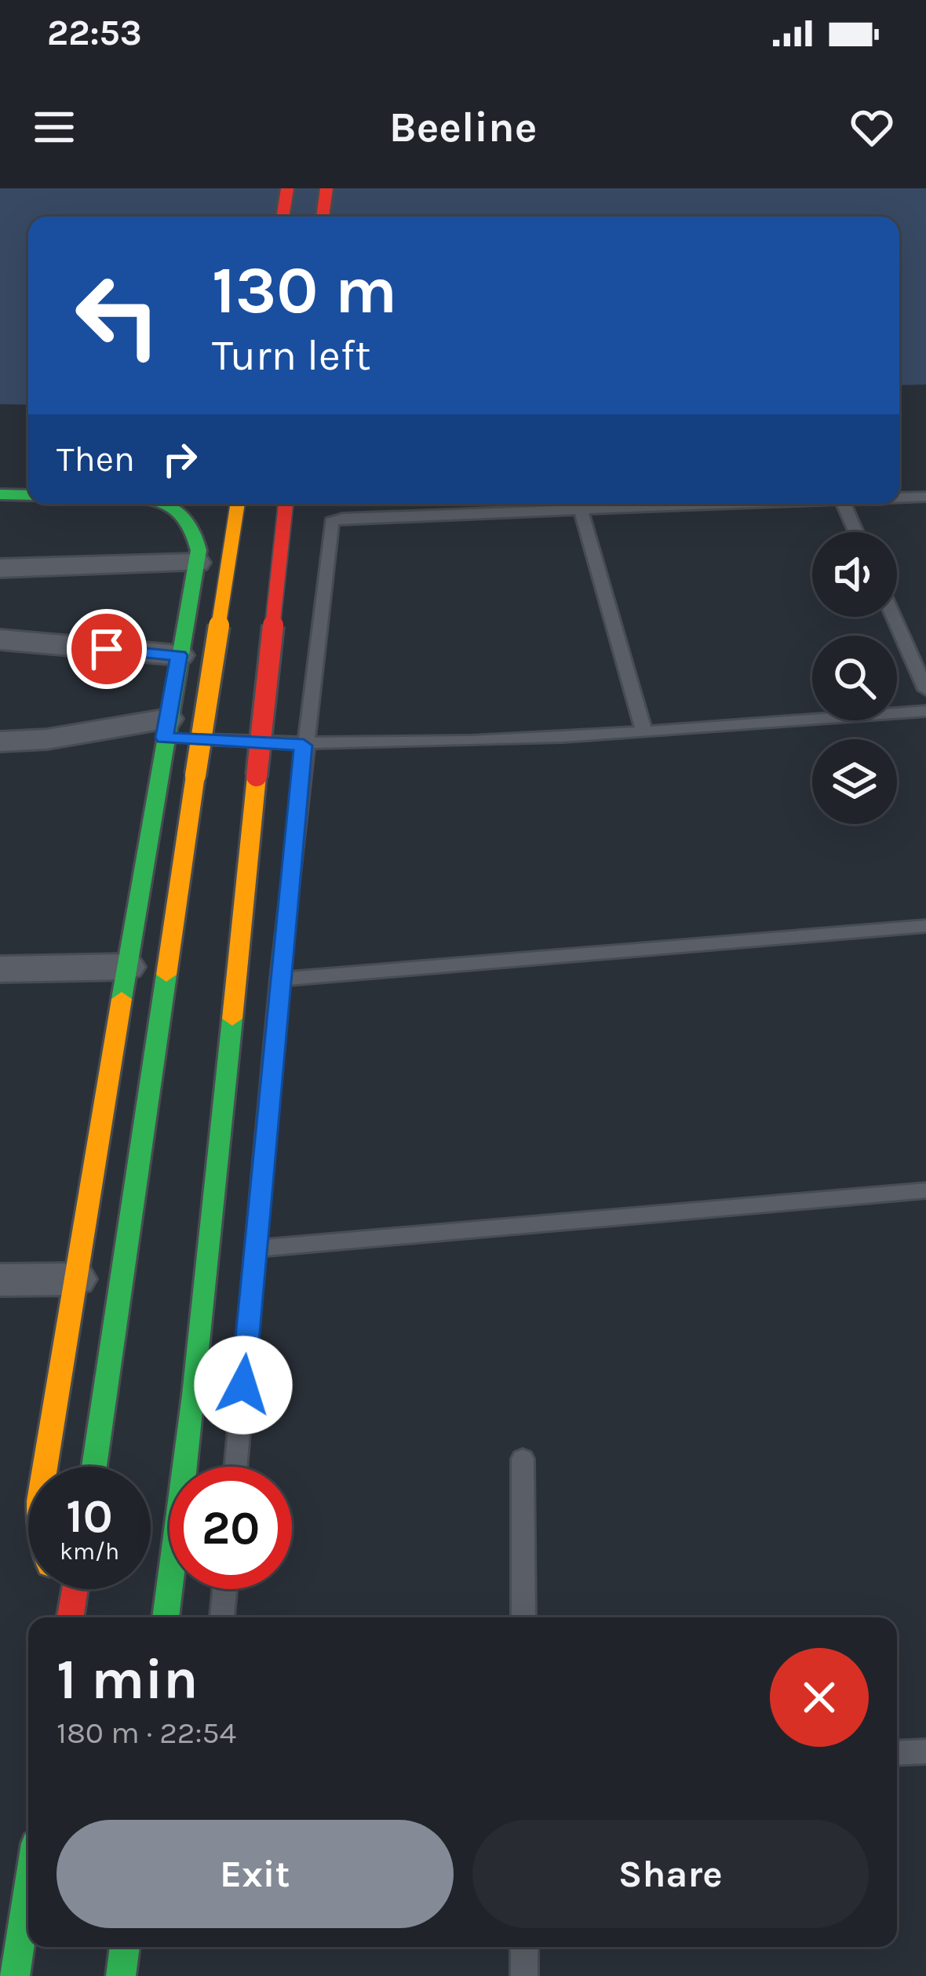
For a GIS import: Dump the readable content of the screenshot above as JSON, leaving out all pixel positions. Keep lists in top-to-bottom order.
{
  "page": {
    "status": "22:53",
    "header": "Beeline",
    "turn": ["130 m", "Turn left"],
    "then": "Then",
    "speed": "10 km/h",
    "limit": "20",
    "heading": ["1 min", "180 m · 22:54"],
    "buttons": ["Exit", "Share"]
  }
}
